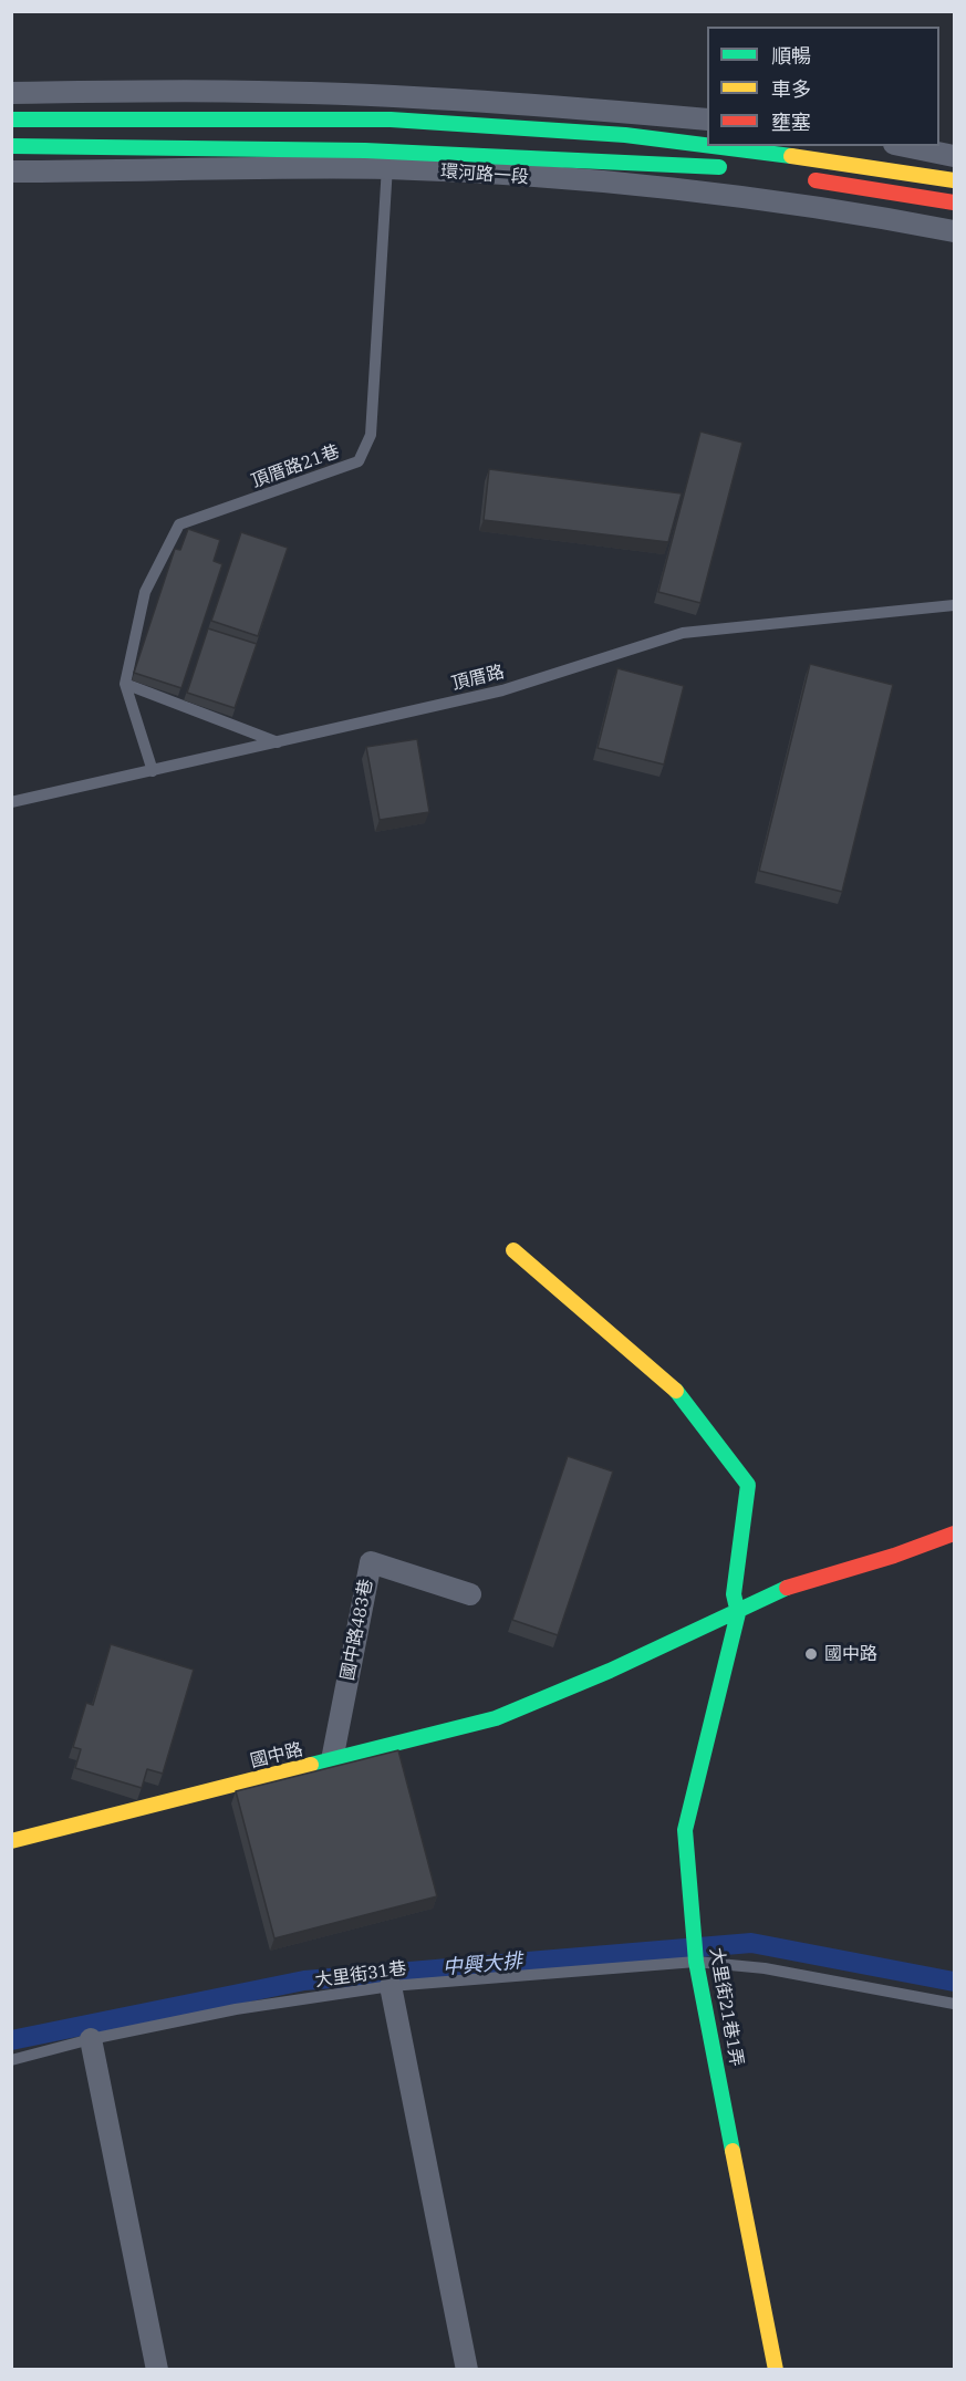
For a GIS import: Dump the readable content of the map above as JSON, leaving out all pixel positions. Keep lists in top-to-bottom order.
{
  "streets": {
    "street": [
      "環河路一段",
      "國中路483巷",
      "國中路",
      "大里街21巷1弄"
    ],
    "lane": ["頂厝路21巷", "頂厝路", "大里街31巷"]
  },
  "crossings": [
    ["環河路一段", "頂厝路21巷"],
    ["國中路483巷", "國中路"],
    ["國中路", "大里街21巷1弄"],
    ["大里街31巷", "大里街21巷1弄"]
  ],
  "water": ["中興大排"],
  "places": ["國中路"],
  "legend": ["順暢", "車多", "壅塞"]
}
